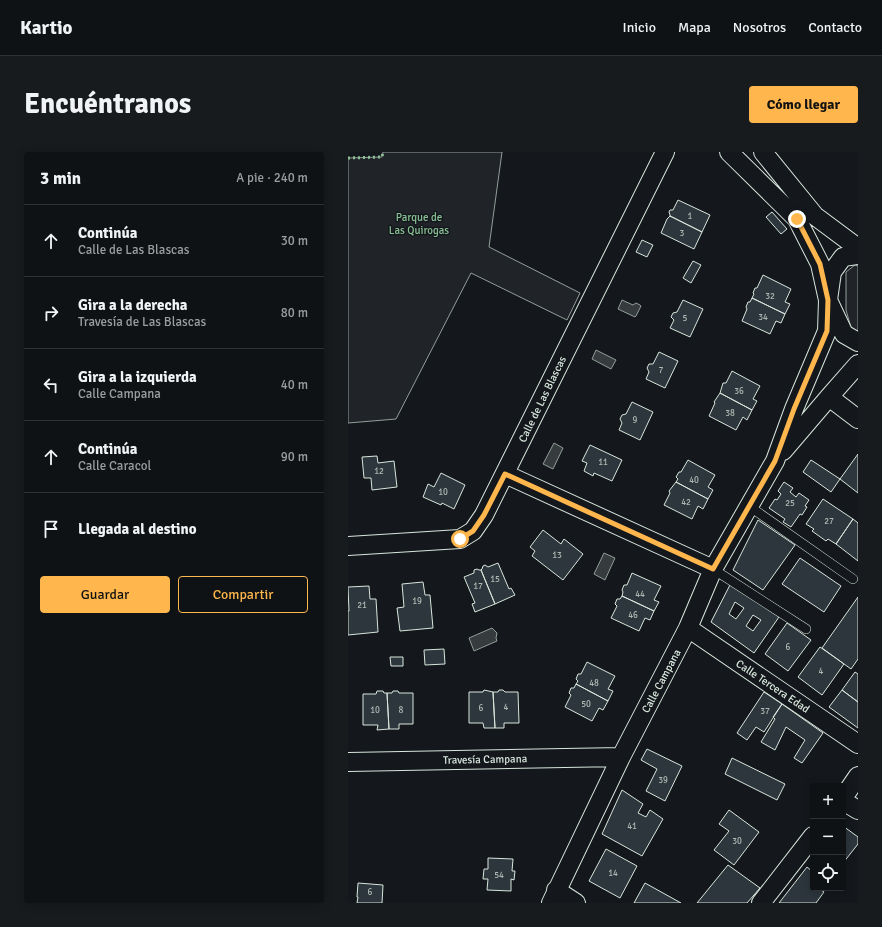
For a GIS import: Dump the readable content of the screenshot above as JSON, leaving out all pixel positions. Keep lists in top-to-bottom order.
{
  "streets": {
    "street": [
      "Calle de Las Blascas",
      "Calle Campana",
      "Calle Tercera Edad",
      "Travesía Campana"
    ]
  },
  "crossings": [
    ["Calle Campana", "Calle Tercera Edad"],
    ["Calle Campana", "Travesía Campana"]
  ],
  "parks": ["Parque de Las Quirogas"],
  "house_numbers": [
    "1",
    "3",
    "32",
    "34",
    "5",
    "7",
    "36",
    "38",
    "9",
    "11",
    "12",
    "40",
    "10",
    "42",
    "25",
    "27",
    "13",
    "15",
    "17",
    "44",
    "19",
    "21",
    "46",
    "6",
    "4",
    "48",
    "50",
    "4",
    "6",
    "10",
    "8",
    "37",
    "39",
    "41",
    "30",
    "14",
    "54",
    "6"
  ],
  "page": {
    "header": "Kartio",
    "nav": [
      "Inicio",
      "Mapa",
      "Nosotros",
      "Contacto"
    ],
    "buttons": [
      "Cómo llegar",
      ["Guardar", "Compartir"]
    ],
    "title": "Encuéntranos",
    "heading": ["3 min", "A pie · 240 m"],
    "list": [
      ["Continúa", "Calle de Las Blascas", "30 m"],
      ["Gira a la derecha", "Travesía de Las Blascas", "80 m"],
      ["Gira a la izquierda", "Calle Campana", "40 m"],
      ["Continúa", "Calle Caracol", "90 m"],
      "Llegada al destino"
    ],
    "map_buttons": ["+", "−"]
  }
}
